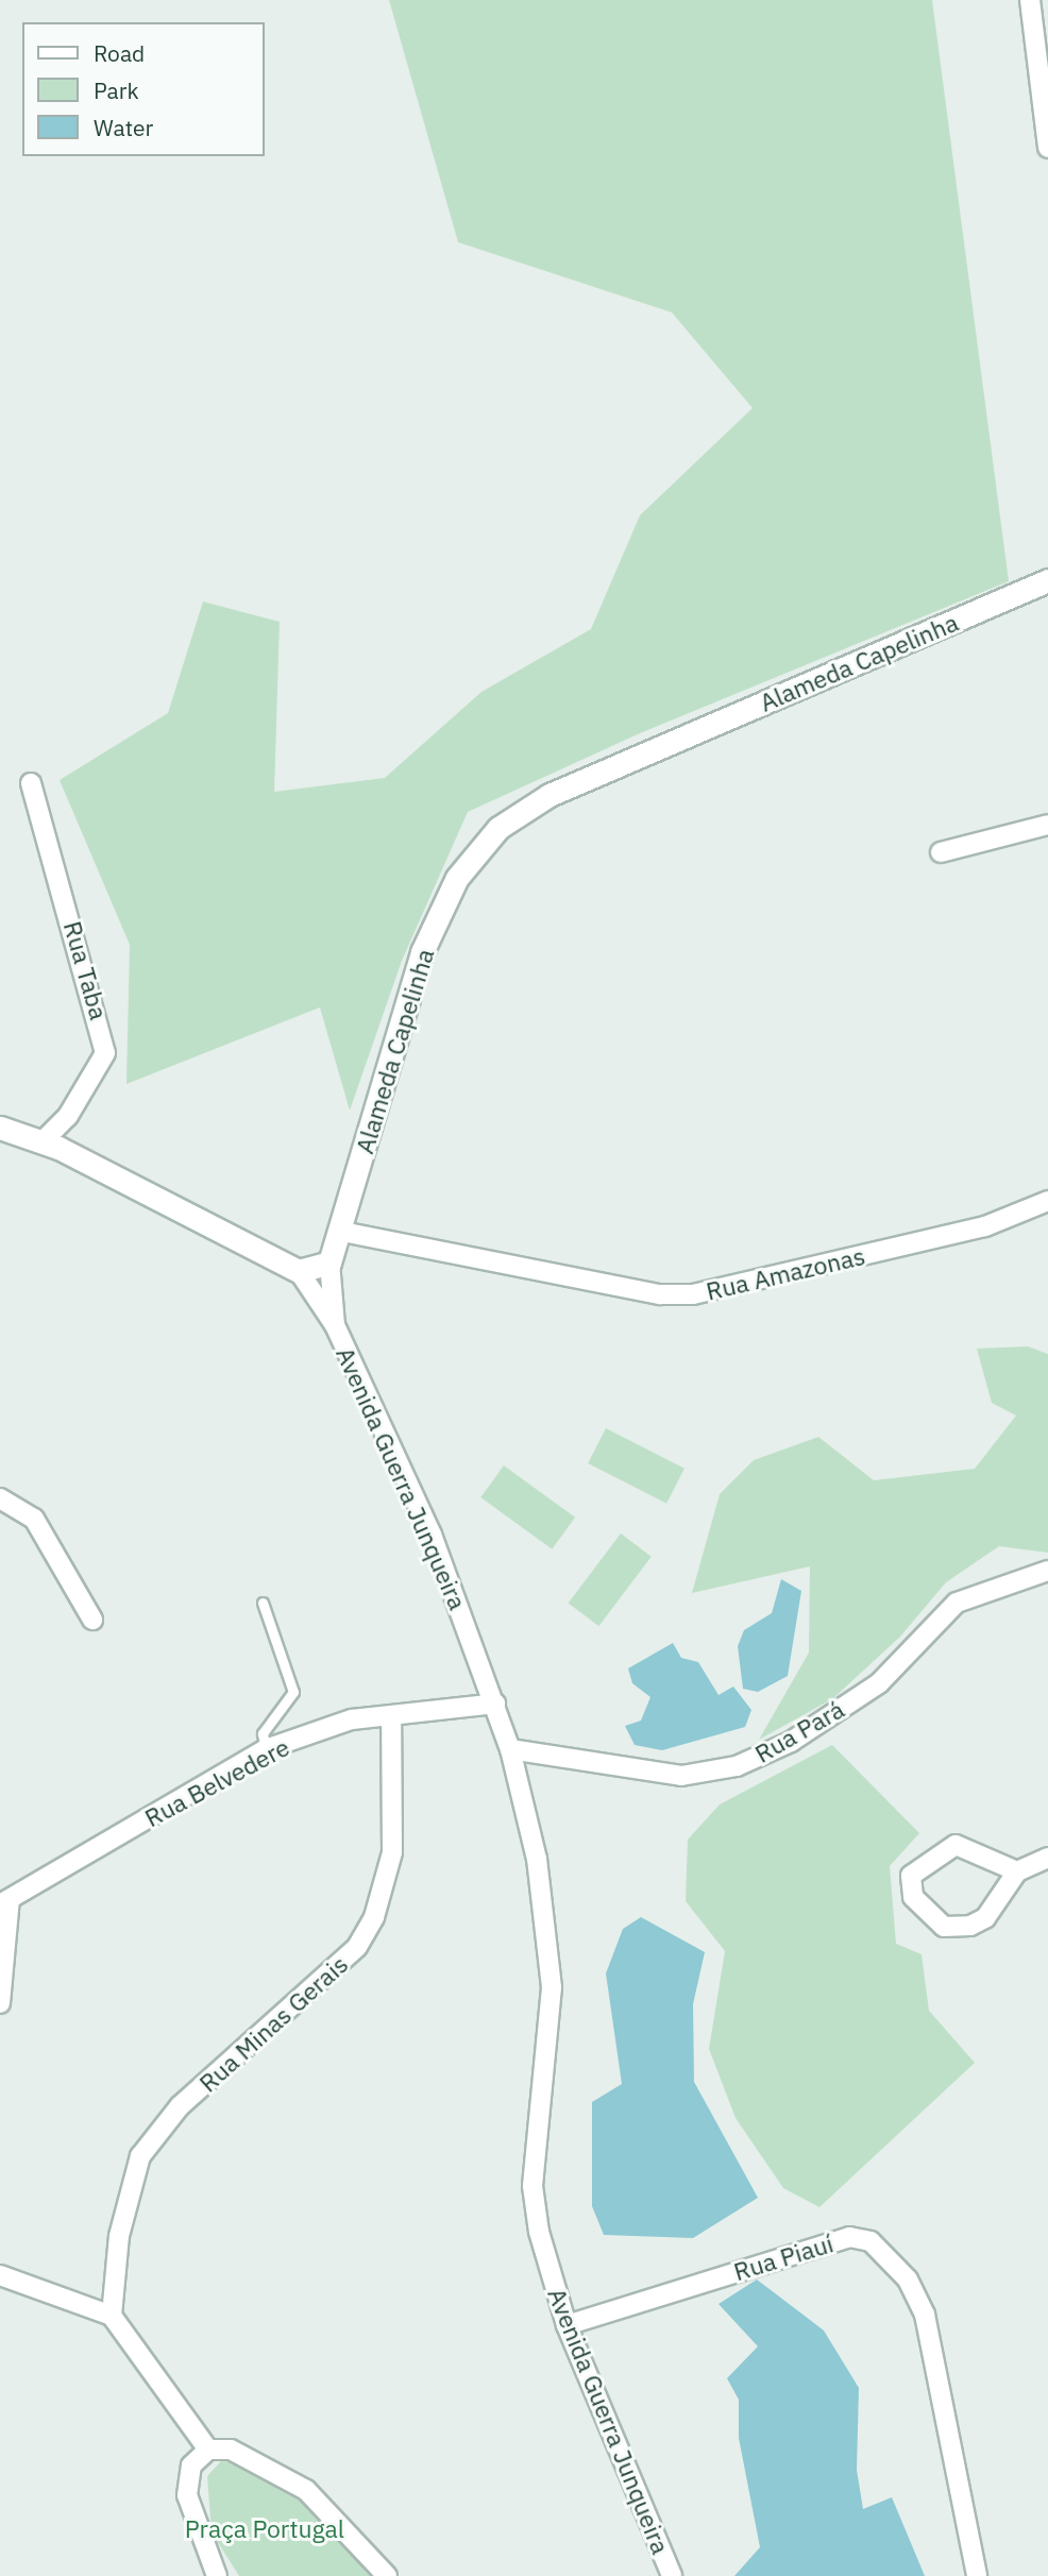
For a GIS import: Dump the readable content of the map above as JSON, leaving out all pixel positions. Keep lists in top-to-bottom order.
{
  "streets": {
    "street": [
      "Alameda Capelinha",
      "Rua Taba",
      "Rua Amazonas",
      "Avenida Guerra Junqueira",
      "Rua Pará",
      "Rua Belvedere",
      "Rua Minas Gerais",
      "Rua Piauí"
    ]
  },
  "crossings": [
    ["Alameda Capelinha", "Rua Amazonas"],
    ["Alameda Capelinha", "Avenida Guerra Junqueira"],
    ["Avenida Guerra Junqueira", "Rua Pará"],
    ["Avenida Guerra Junqueira", "Rua Belvedere"],
    ["Avenida Guerra Junqueira", "Rua Piauí"],
    ["Rua Belvedere", "Rua Minas Gerais"]
  ],
  "parks": ["Praça Portugal"],
  "legend": ["Road", "Park", "Water"]
}
